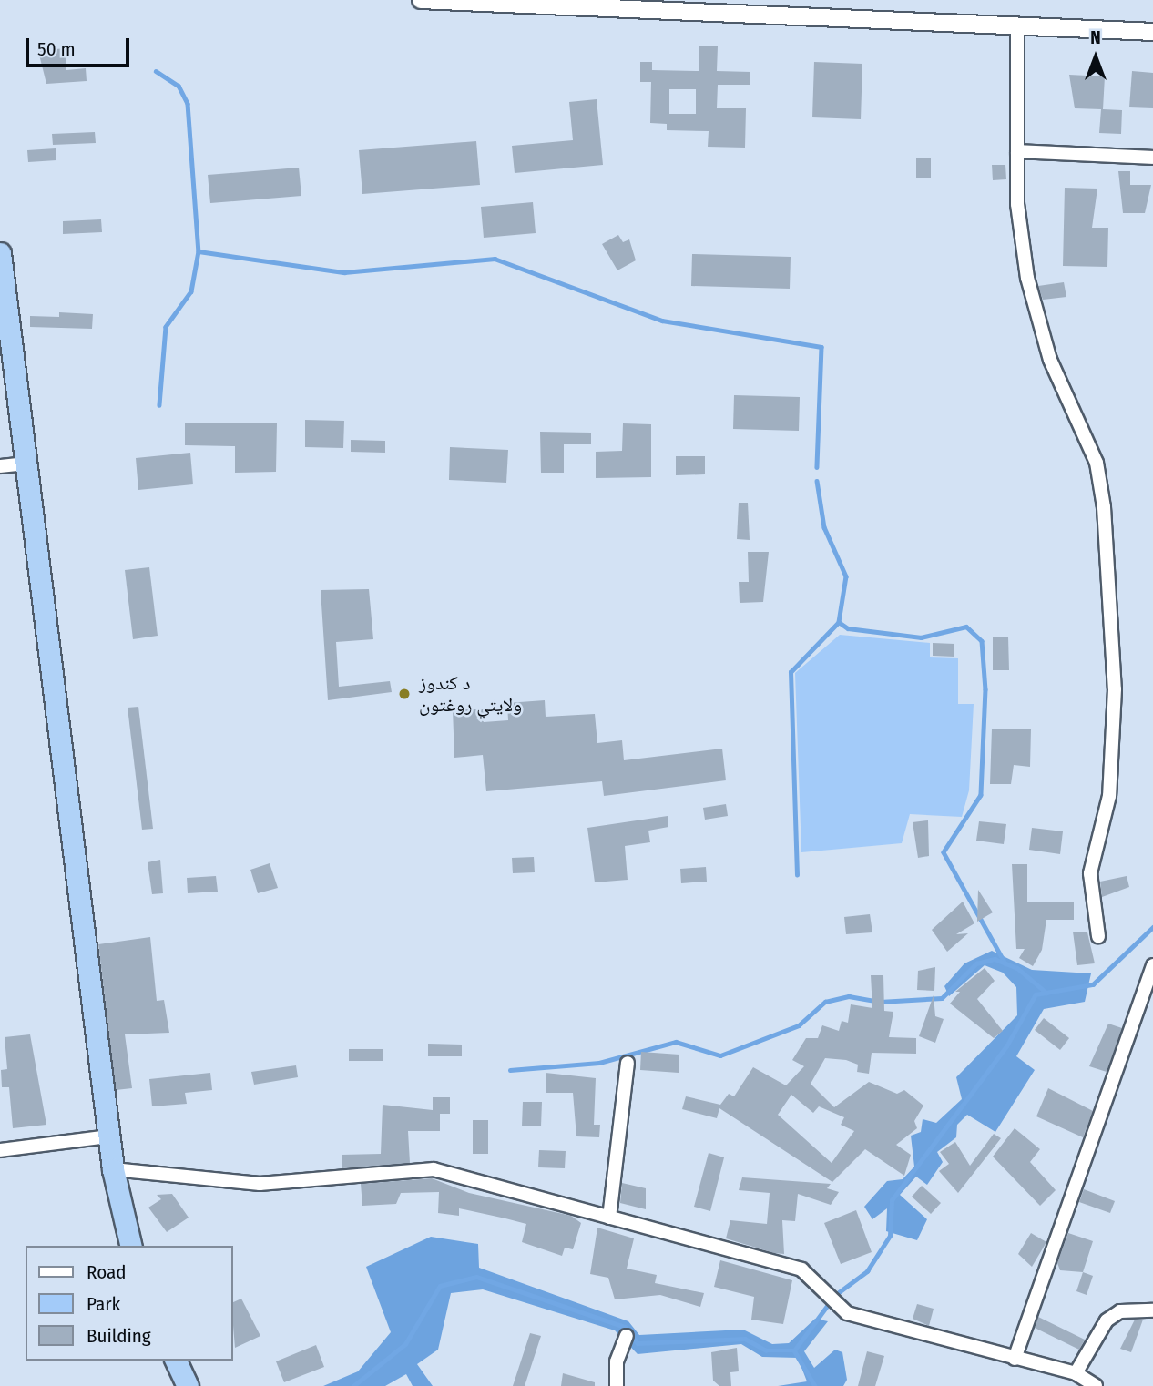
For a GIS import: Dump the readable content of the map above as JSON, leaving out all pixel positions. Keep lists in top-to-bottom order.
{
  "places": ["د کندوز ولایتي روغتون"],
  "legend": ["Road", "Park", "Building"],
  "scale_bar": "50 m",
  "north": "top"
}
